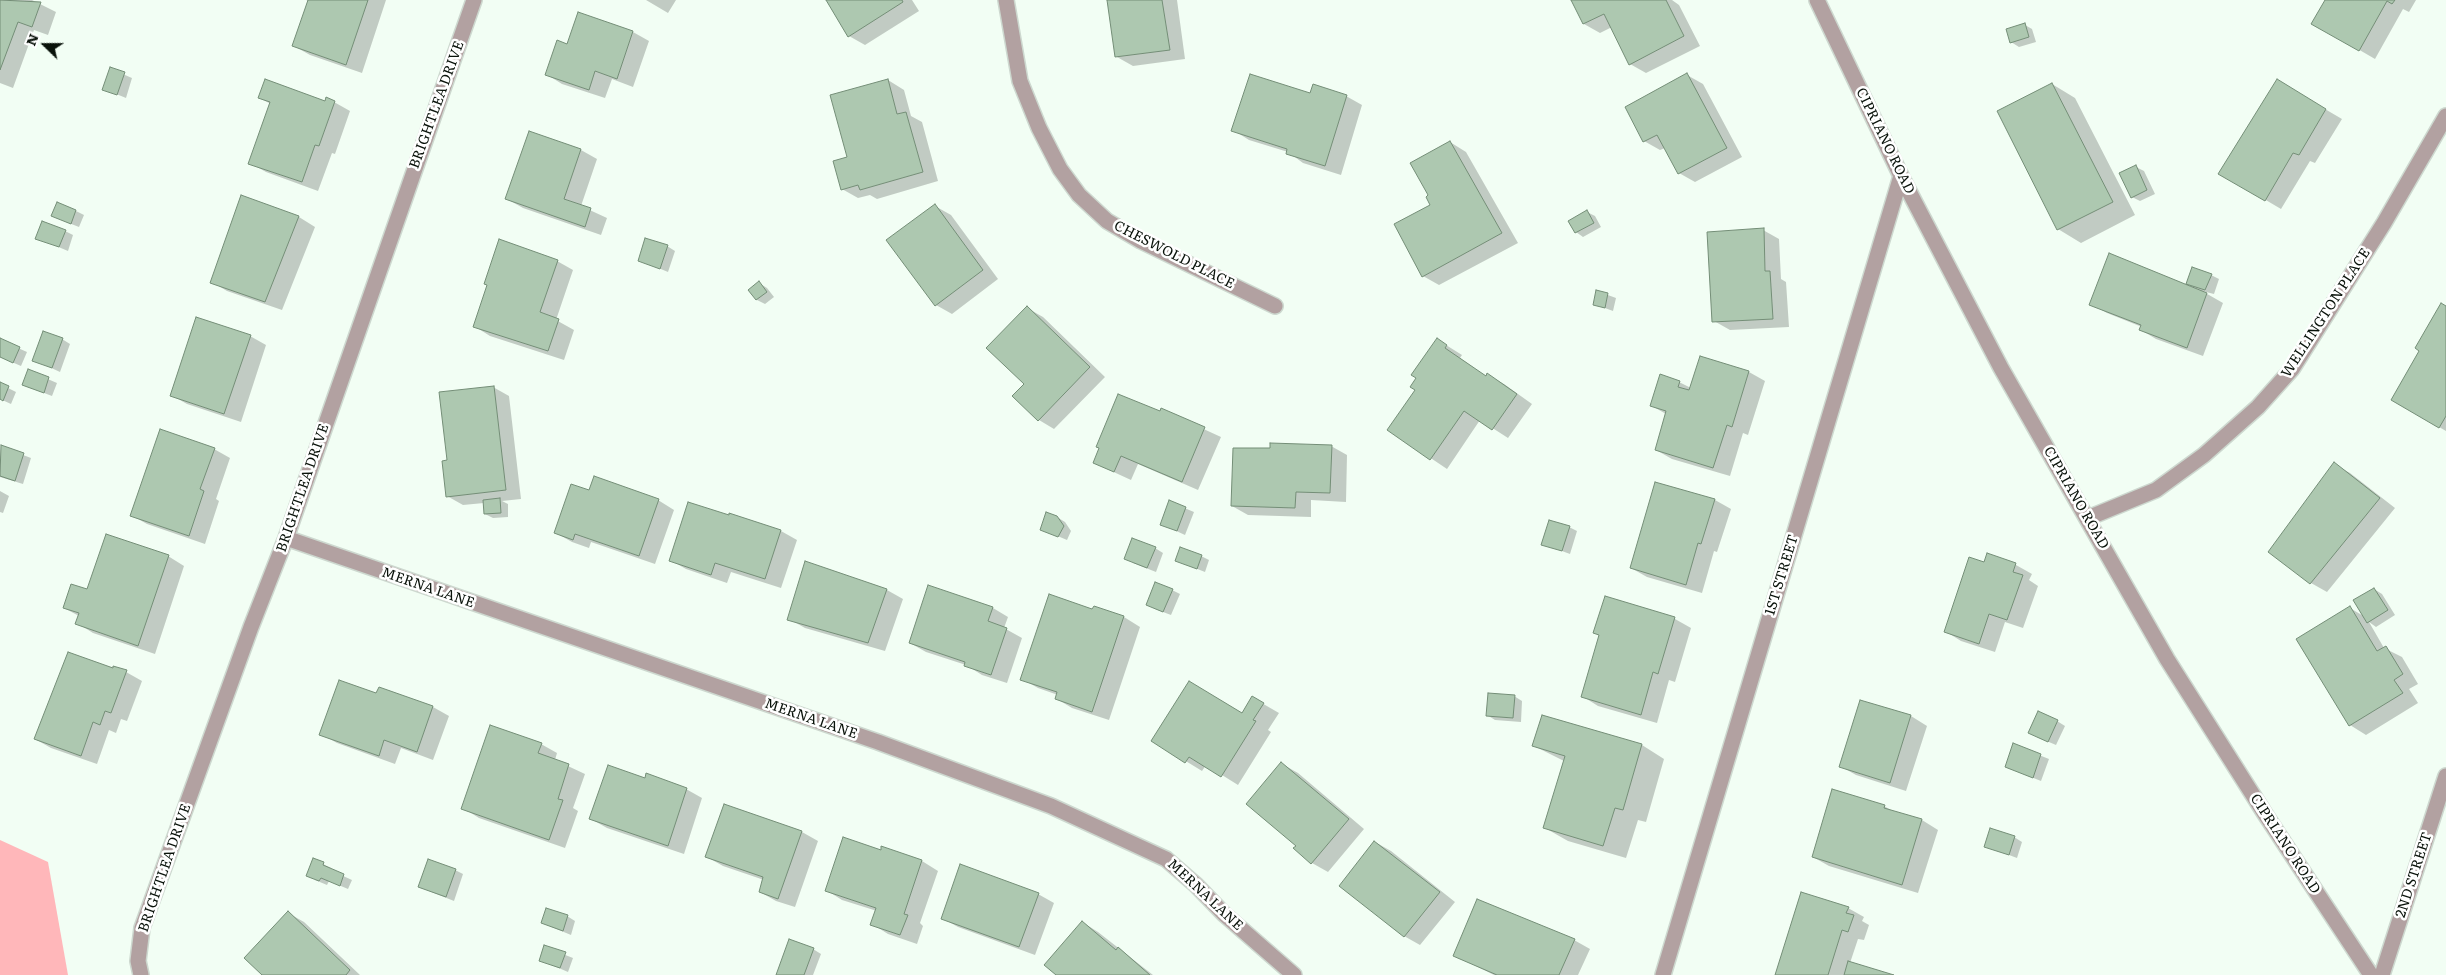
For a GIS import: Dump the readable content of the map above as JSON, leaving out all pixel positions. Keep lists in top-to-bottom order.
{
  "streets": {
    "street": [
      "BRIGHTLEA DRIVE",
      "CIPRIANO ROAD",
      "CHESWOLD PLACE",
      "WELLINGTON PLACE",
      "1ST STREET",
      "MERNA LANE",
      "2ND STREET"
    ]
  },
  "crossings": [
    ["BRIGHTLEA DRIVE", "MERNA LANE"],
    ["CIPRIANO ROAD", "WELLINGTON PLACE"],
    ["CIPRIANO ROAD", "1ST STREET"]
  ],
  "north": "left"
}
